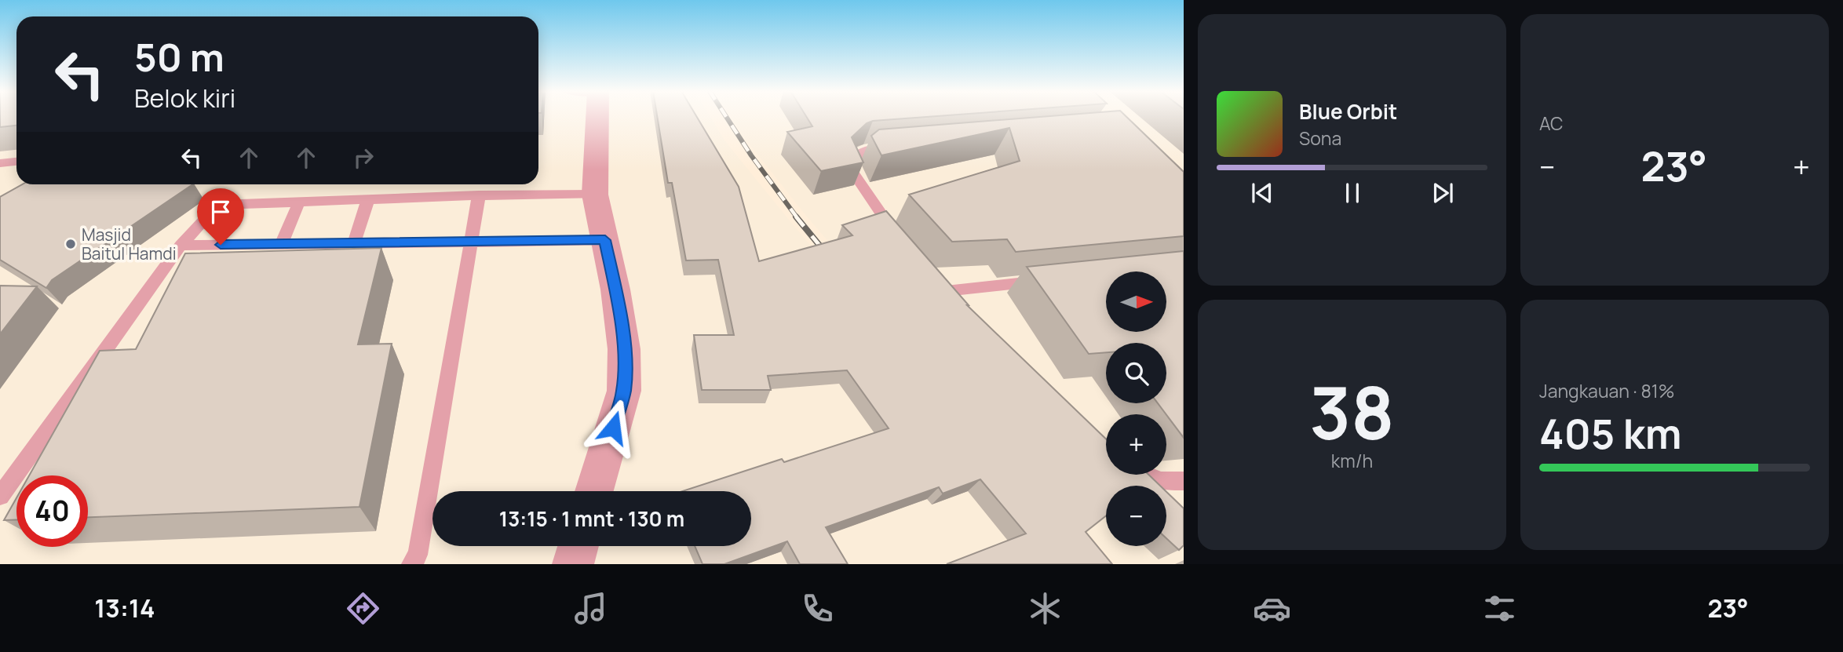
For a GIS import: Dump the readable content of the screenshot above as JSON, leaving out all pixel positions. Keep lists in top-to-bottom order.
{
  "places": ["Masjid Baitul Hamdi"],
  "north": "right",
  "page": {
    "tile": [
      "AC",
      ["38", "km/h"],
      ["Jangkauan · 81%", "405 km"]
    ],
    "turn": ["50 m", "Belok kiri"],
    "song": ["Blue Orbit", "Sona"],
    "heat": ["−", "23°", "+"],
    "map_buttons": ["+", "−"],
    "limit": "40",
    "trip": "13:15 · 1 mnt · 130 m",
    "tabs": ["13:14", "23°"]
  }
}
